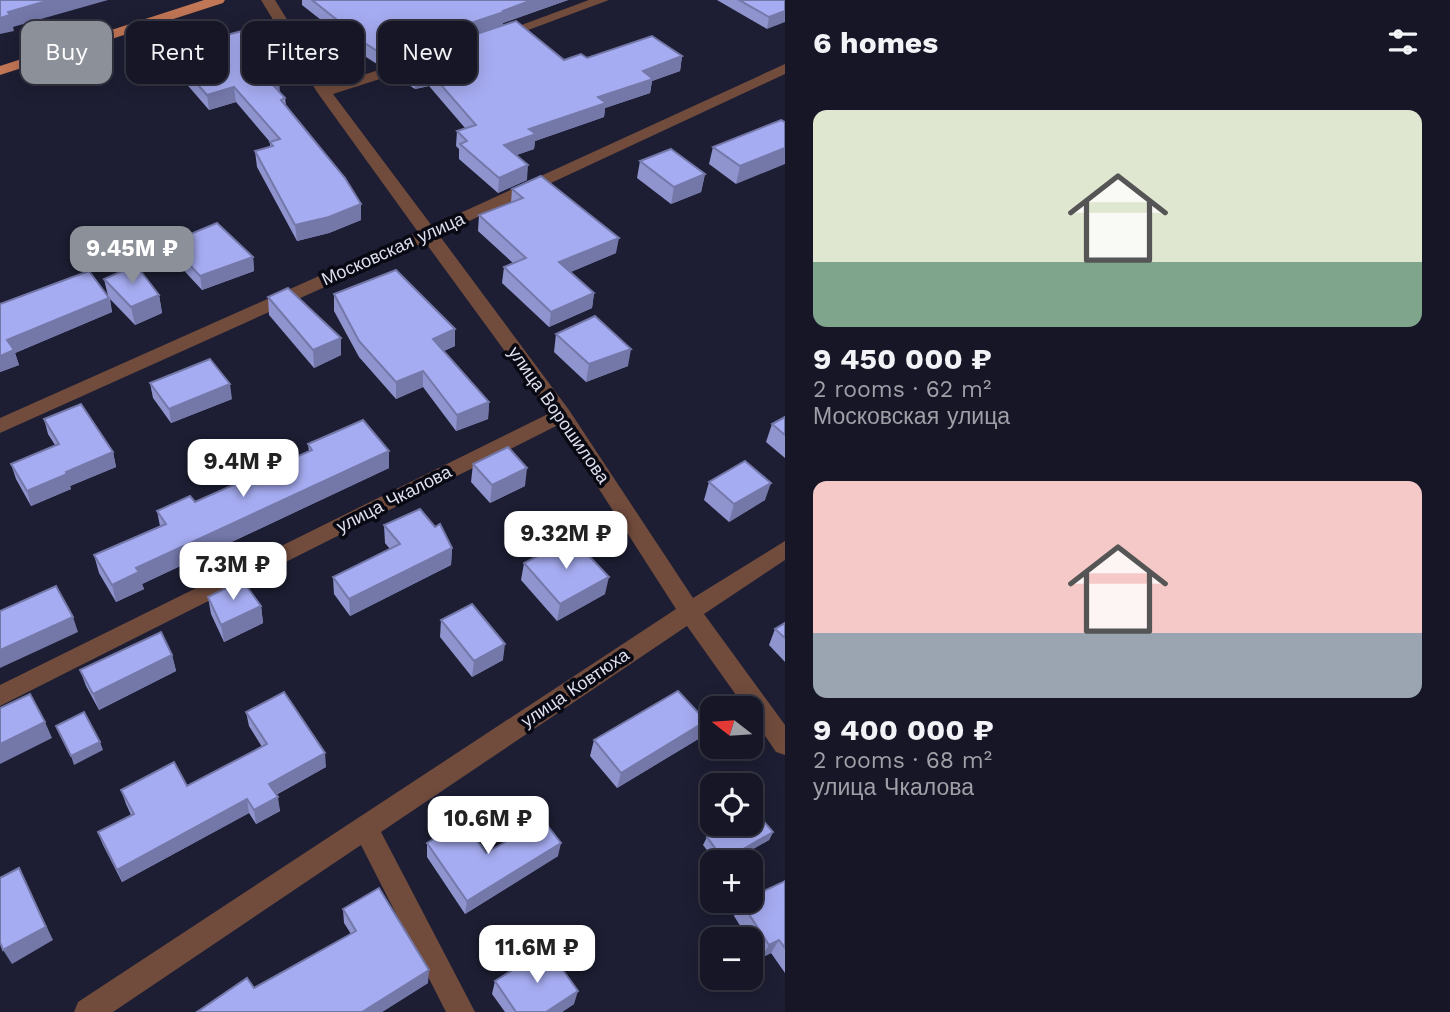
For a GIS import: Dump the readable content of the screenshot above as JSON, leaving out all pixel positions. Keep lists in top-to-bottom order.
{
  "streets": {
    "street": [
      "Московская улица",
      "улица Ворошилова",
      "улица Чкалова",
      "улица Ковтюха"
    ]
  },
  "crossings": [
    ["Московская улица", "улица Ворошилова"],
    ["улица Ворошилова", "улица Чкалова"],
    ["улица Ворошилова", "улица Ковтюха"]
  ],
  "north": "left",
  "page": {
    "heading": "6 homes",
    "chip": [
      "Buy",
      "Rent",
      "Filters",
      "New"
    ],
    "list": [
      {
        "name": "9 450 000 ₽",
        "note": "2 rooms · 62 m² · Московская улица"
      },
      {
        "name": "9 400 000 ₽",
        "note": "2 rooms · 68 m² · улица Чкалова"
      }
    ],
    "price": [
      "9.45M ₽",
      "9.4M ₽",
      "9.32M ₽",
      "7.3M ₽",
      "10.6M ₽",
      "11.6M ₽"
    ],
    "map_buttons": ["+", "−"]
  }
}
